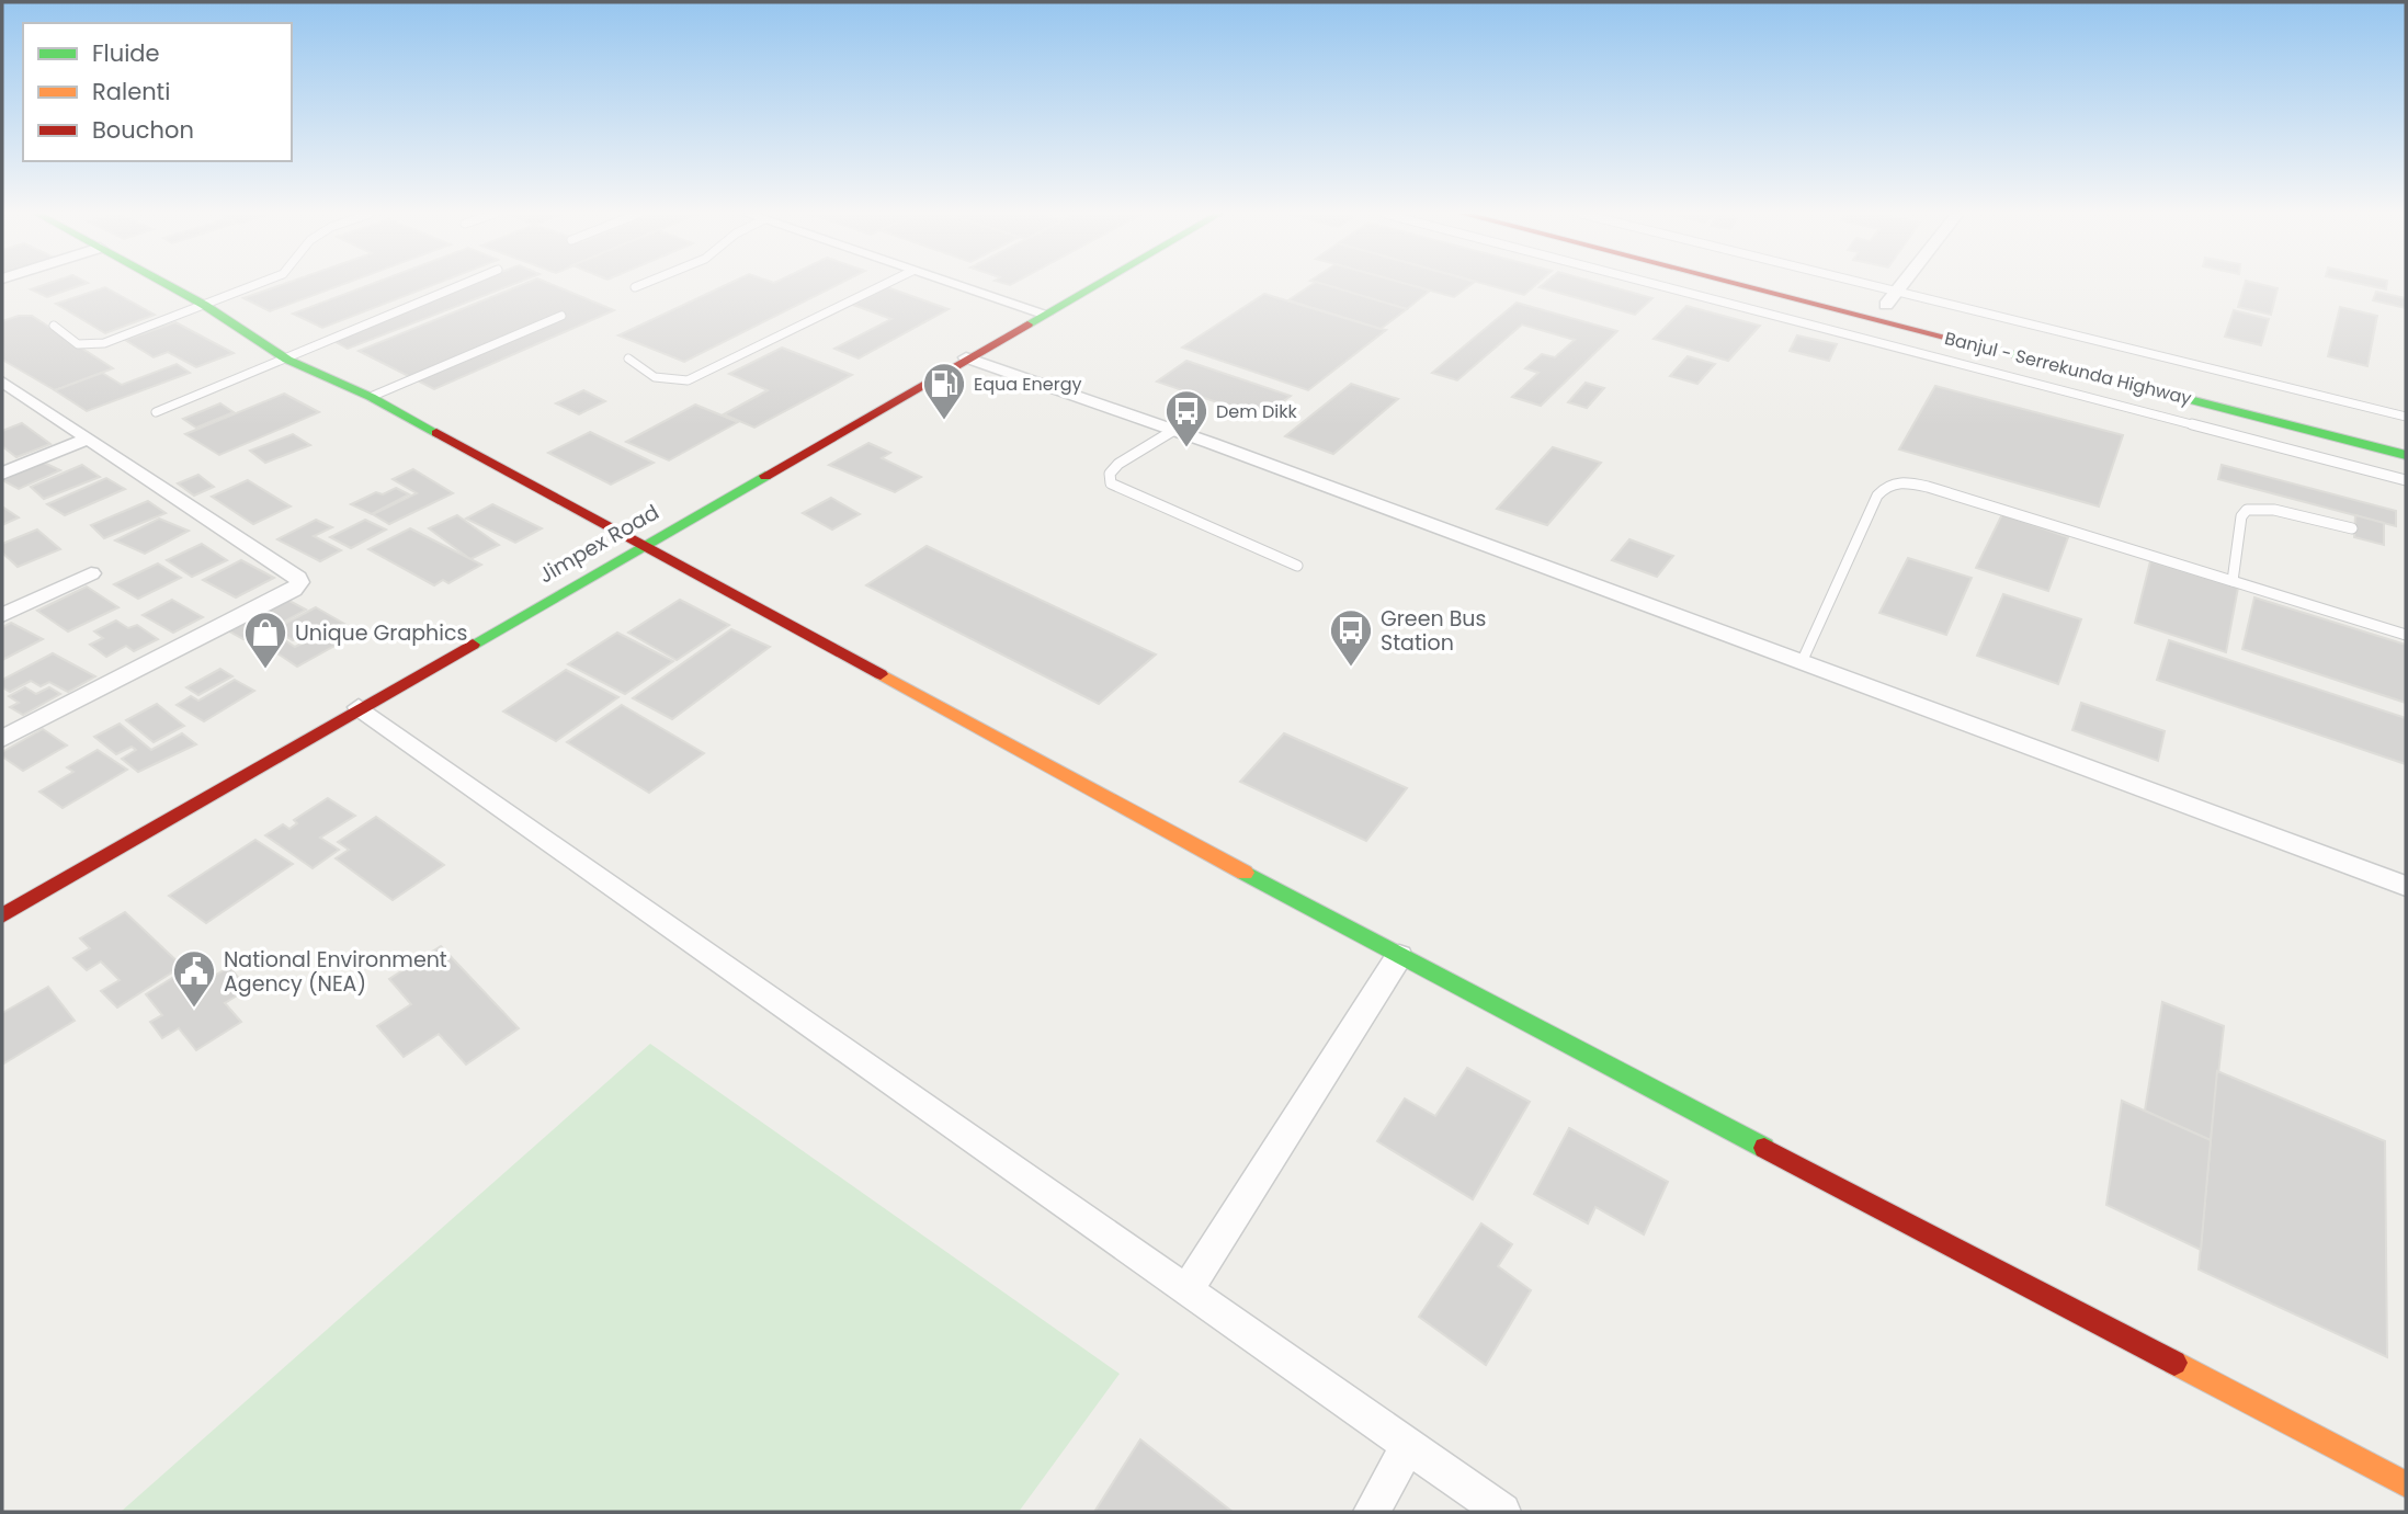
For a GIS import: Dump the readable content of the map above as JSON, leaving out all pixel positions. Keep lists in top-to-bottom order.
{
  "streets": {
    "main road": ["Banjul - Serrekunda Highway", "Jimpex Road"]
  },
  "places": {
    "fuel station": ["Equa Energy"],
    "bus stop": ["Dem Dikk", "Green Bus Station"],
    "shop": ["Unique Graphics"],
    "public building": ["National Environment Agency (NEA)"]
  },
  "legend": ["Fluide", "Ralenti", "Bouchon"]
}
